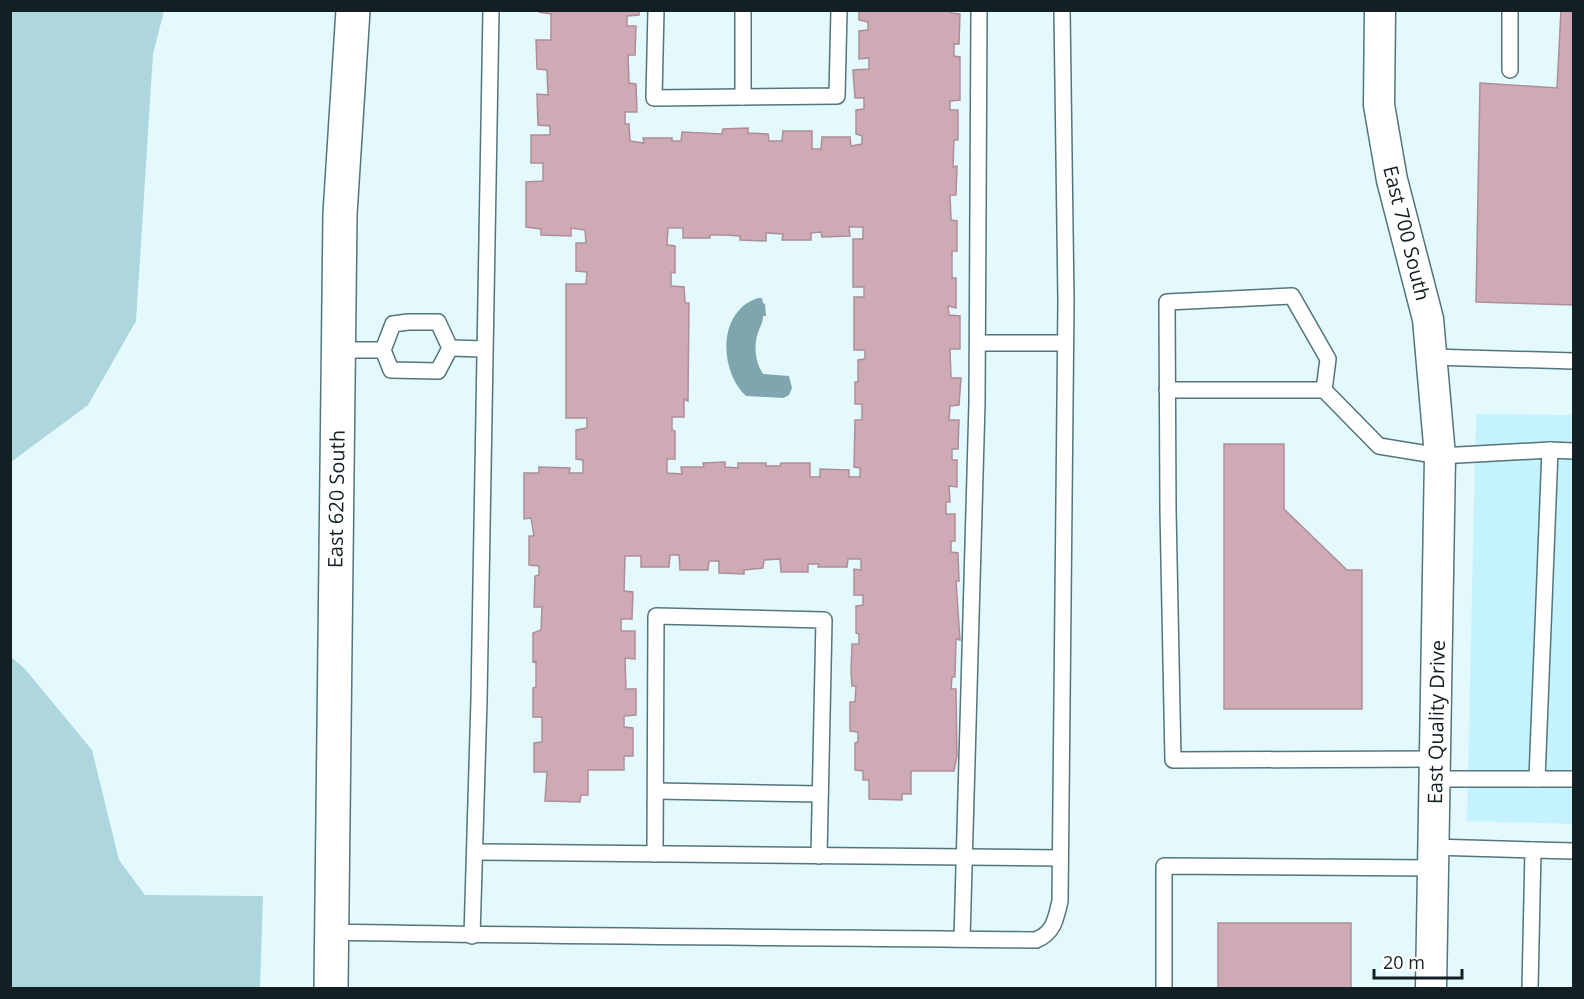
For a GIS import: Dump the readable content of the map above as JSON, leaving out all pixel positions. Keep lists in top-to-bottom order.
{
  "streets": {
    "street": ["East 700 South", "East 620 South", "East Quality Drive"]
  },
  "crossings": [
    ["East 700 South", "East Quality Drive"]
  ],
  "scale_bar": "20 m"
}
